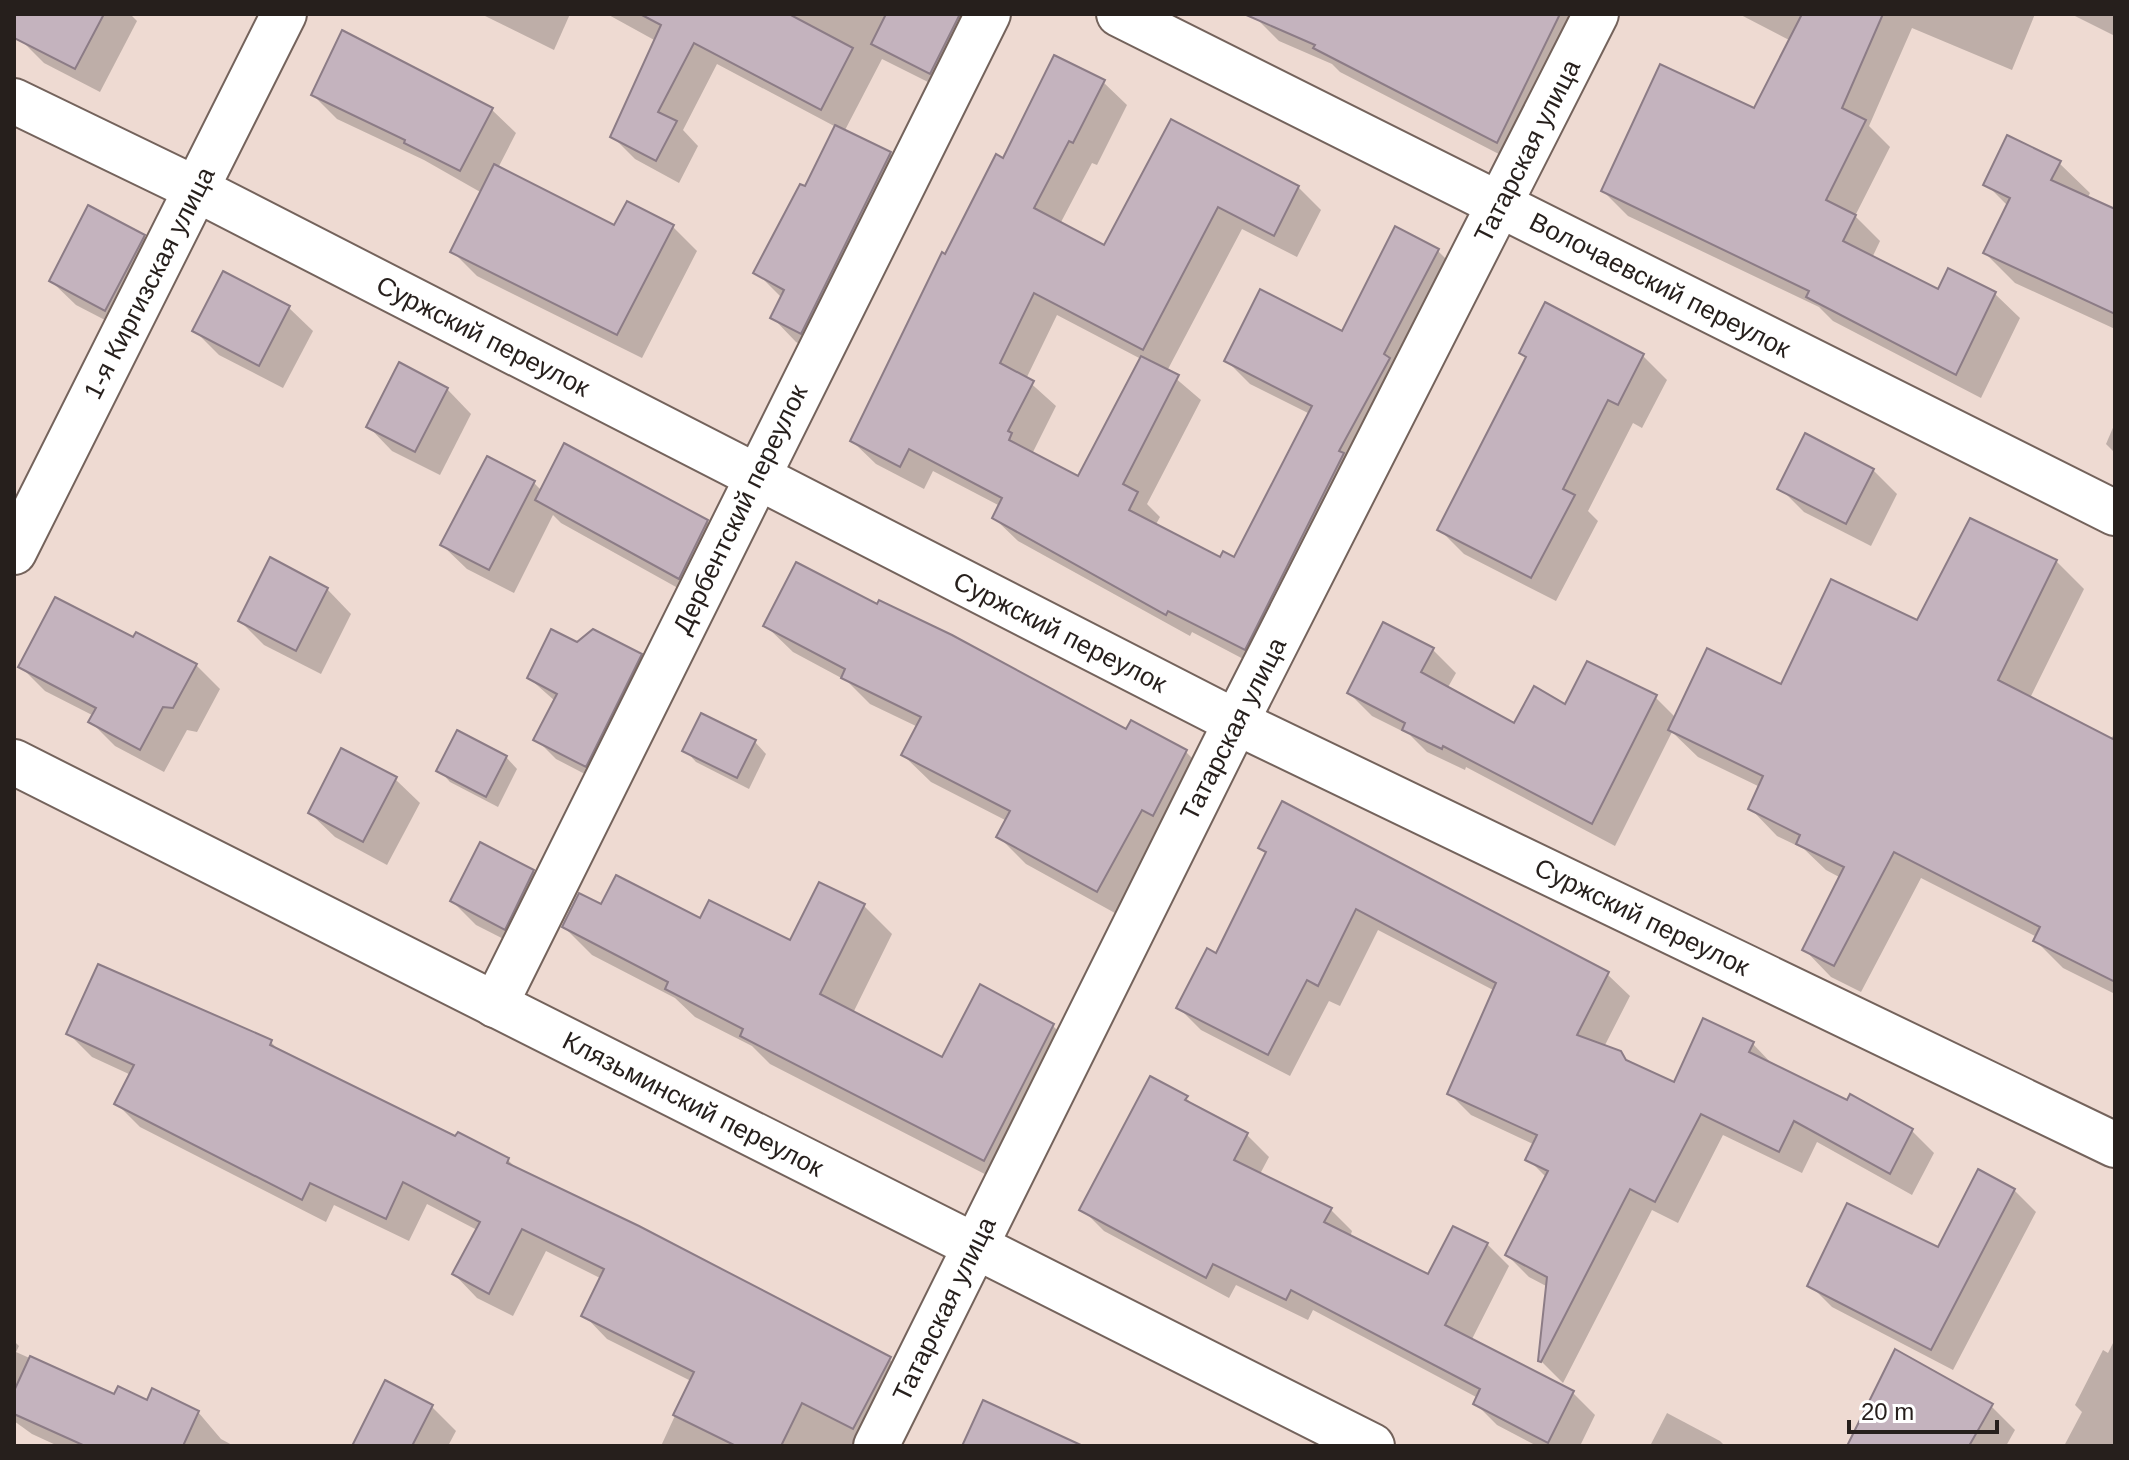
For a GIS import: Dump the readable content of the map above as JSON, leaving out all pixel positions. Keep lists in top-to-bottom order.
{
  "streets": {
    "street": [
      "Татарская улица",
      "1-я Киргизская улица",
      "Волочаевский переулок",
      "Суржский переулок",
      "Дербентский переулок",
      "Клязьминский переулок"
    ]
  },
  "crossings": [
    ["Татарская улица", "Волочаевский переулок"],
    ["Татарская улица", "Суржский переулок"],
    ["Татарская улица", "Клязьминский переулок"],
    ["1-я Киргизская улица", "Суржский переулок"],
    ["Суржский переулок", "Дербентский переулок"],
    ["Дербентский переулок", "Клязьминский переулок"]
  ],
  "scale_bar": "20 m"
}
